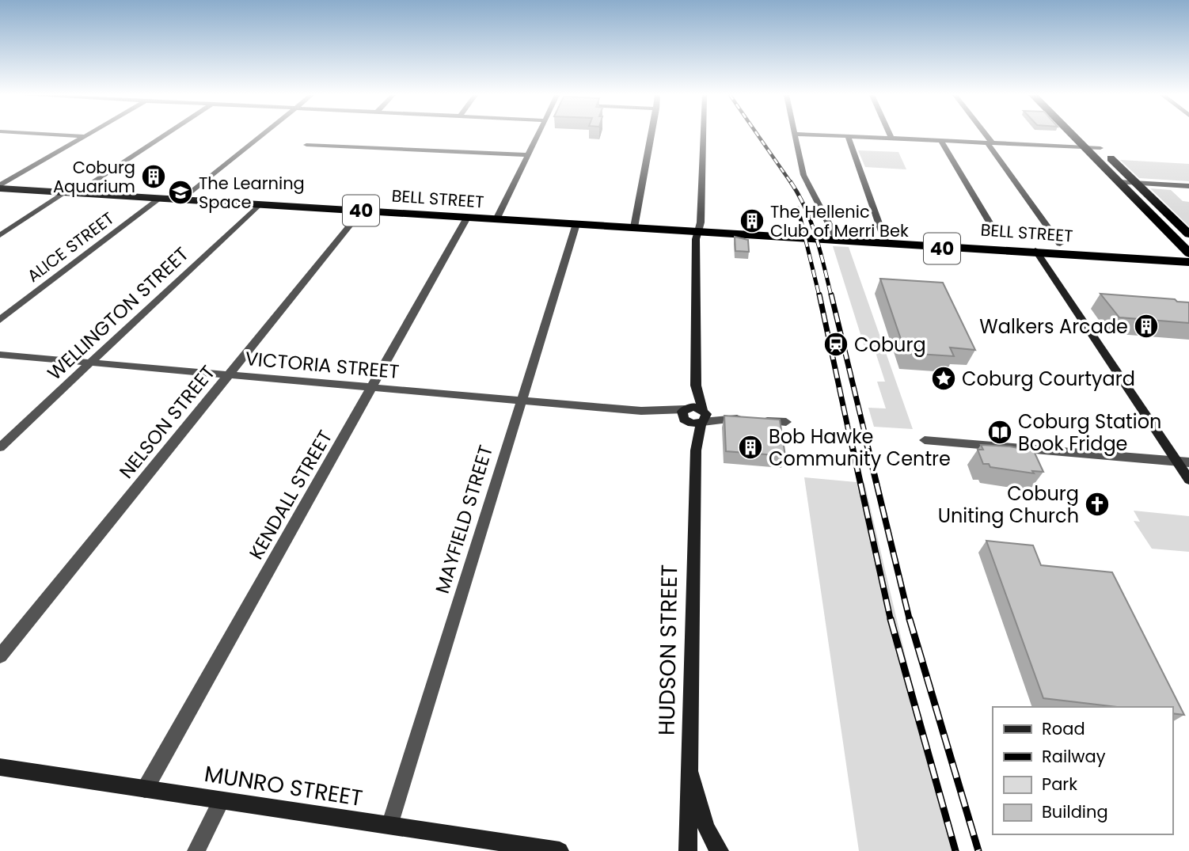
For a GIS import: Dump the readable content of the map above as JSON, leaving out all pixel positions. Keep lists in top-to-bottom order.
{
  "streets": {
    "highway": ["BELL STREET", "40"],
    "street": [
      "ALICE STREET",
      "WELLINGTON STREET",
      "VICTORIA STREET",
      "NELSON STREET",
      "KENDALL STREET",
      "MAYFIELD STREET",
      "HUDSON STREET",
      "MUNRO STREET"
    ]
  },
  "crossings": [
    ["BELL STREET", "ALICE STREET"],
    ["BELL STREET", "WELLINGTON STREET"],
    ["BELL STREET", "NELSON STREET"],
    ["BELL STREET", "KENDALL STREET"],
    ["BELL STREET", "MAYFIELD STREET"],
    ["BELL STREET", "HUDSON STREET"],
    ["WELLINGTON STREET", "VICTORIA STREET"],
    ["VICTORIA STREET", "NELSON STREET"],
    ["VICTORIA STREET", "KENDALL STREET"],
    ["VICTORIA STREET", "MAYFIELD STREET"],
    ["VICTORIA STREET", "HUDSON STREET"],
    ["KENDALL STREET", "MUNRO STREET"],
    ["MAYFIELD STREET", "MUNRO STREET"]
  ],
  "places": {
    "building": [
      "Coburg Aquarium",
      "The Hellenic Club of Merri Bek",
      "Walkers Arcade",
      "Bob Hawke Community Centre"
    ],
    "school or university": ["The Learning Space"],
    "station": ["Coburg"],
    "place": ["Coburg Courtyard"],
    "library": ["Coburg Station Book Fridge"],
    "church": ["Coburg Uniting Church"]
  },
  "legend": [
    "Road",
    "Railway",
    "Park",
    "Building"
  ]
}
